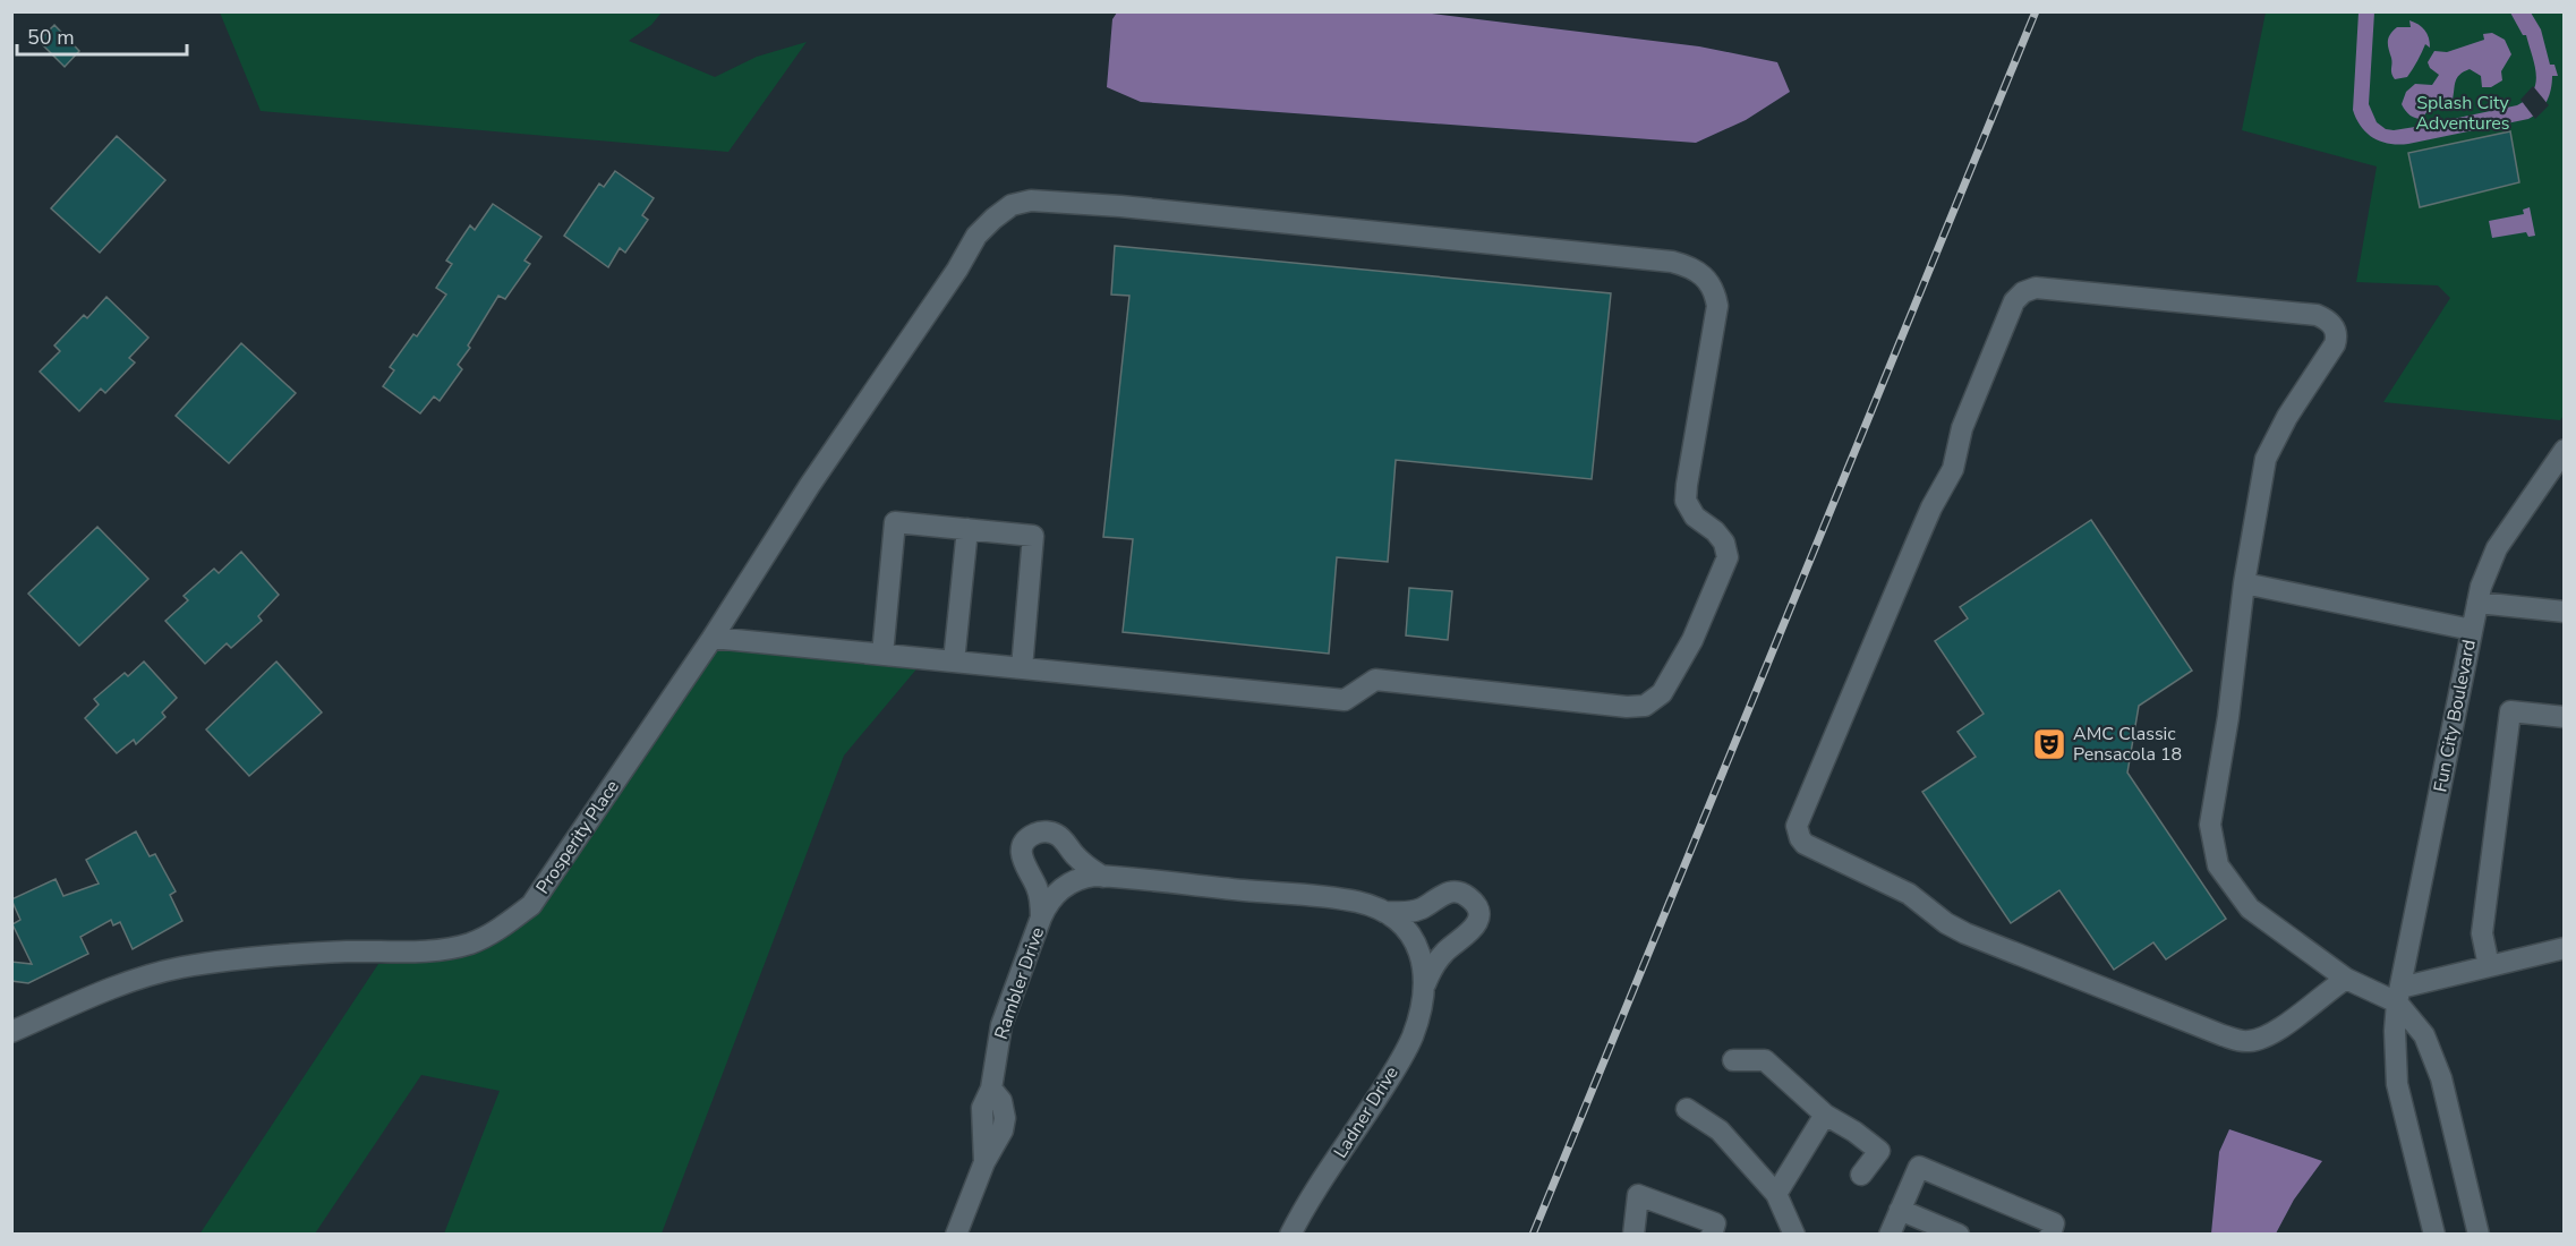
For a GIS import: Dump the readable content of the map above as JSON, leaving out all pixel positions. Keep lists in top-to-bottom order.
{
  "streets": {
    "street": [
      "Fun City Boulevard",
      "Prosperity Place",
      "Rambler Drive",
      "Ladner Drive"
    ]
  },
  "crossings": [
    ["Rambler Drive", "Ladner Drive"]
  ],
  "parks": ["Splash City Adventures"],
  "places": {
    "theatre": ["AMC Classic Pensacola 18"]
  },
  "scale_bar": "50 m"
}
